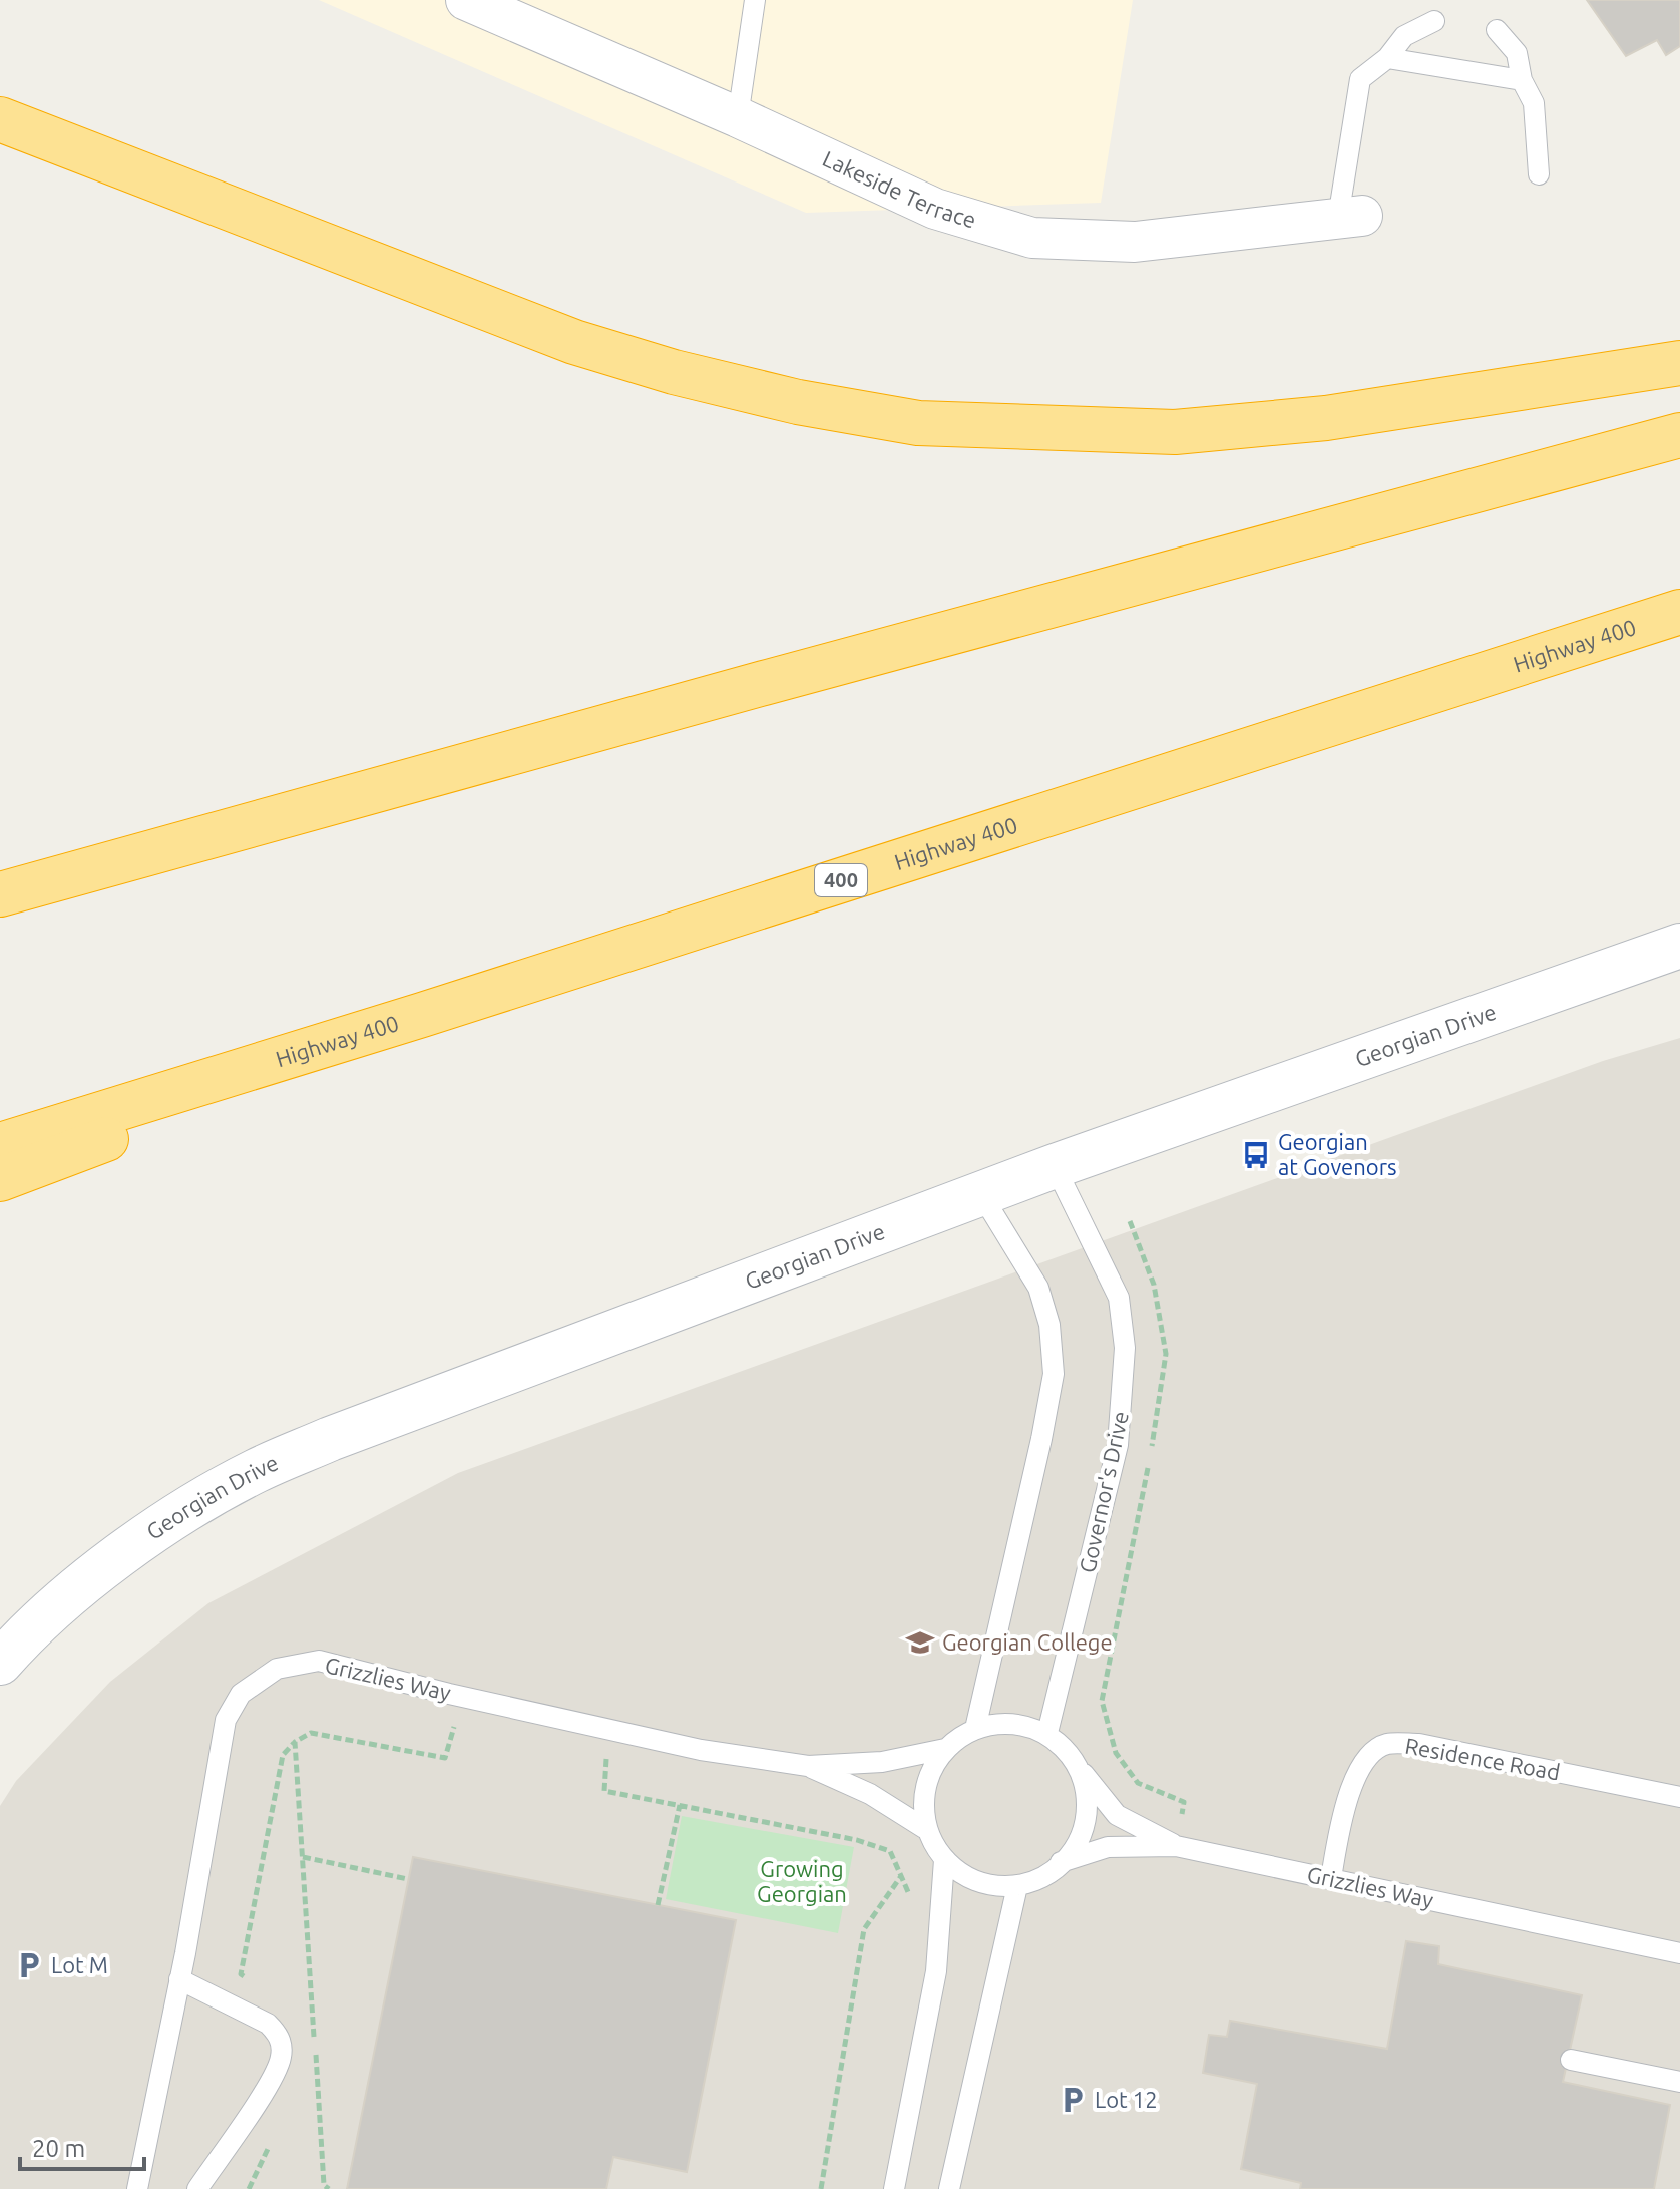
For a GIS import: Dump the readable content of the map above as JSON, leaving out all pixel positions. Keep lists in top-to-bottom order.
{
  "streets": {
    "highway": ["Highway 400", "400"],
    "main road": ["Georgian Drive"],
    "street": ["Lakeside Terrace"],
    "lane": ["Governor's Drive", "Grizzlies Way", "Residence Road"]
  },
  "crossings": [
    ["Georgian Drive", "Governor's Drive"],
    ["Governor's Drive", "Grizzlies Way"],
    ["Grizzlies Way", "Residence Road"]
  ],
  "parks": ["Growing Georgian"],
  "places": {
    "bus stop": ["Georgian at Govenors"],
    "school or university": ["Georgian College"],
    "parking": ["Lot M", "Lot 12"]
  },
  "scale_bar": "20 m"
}
